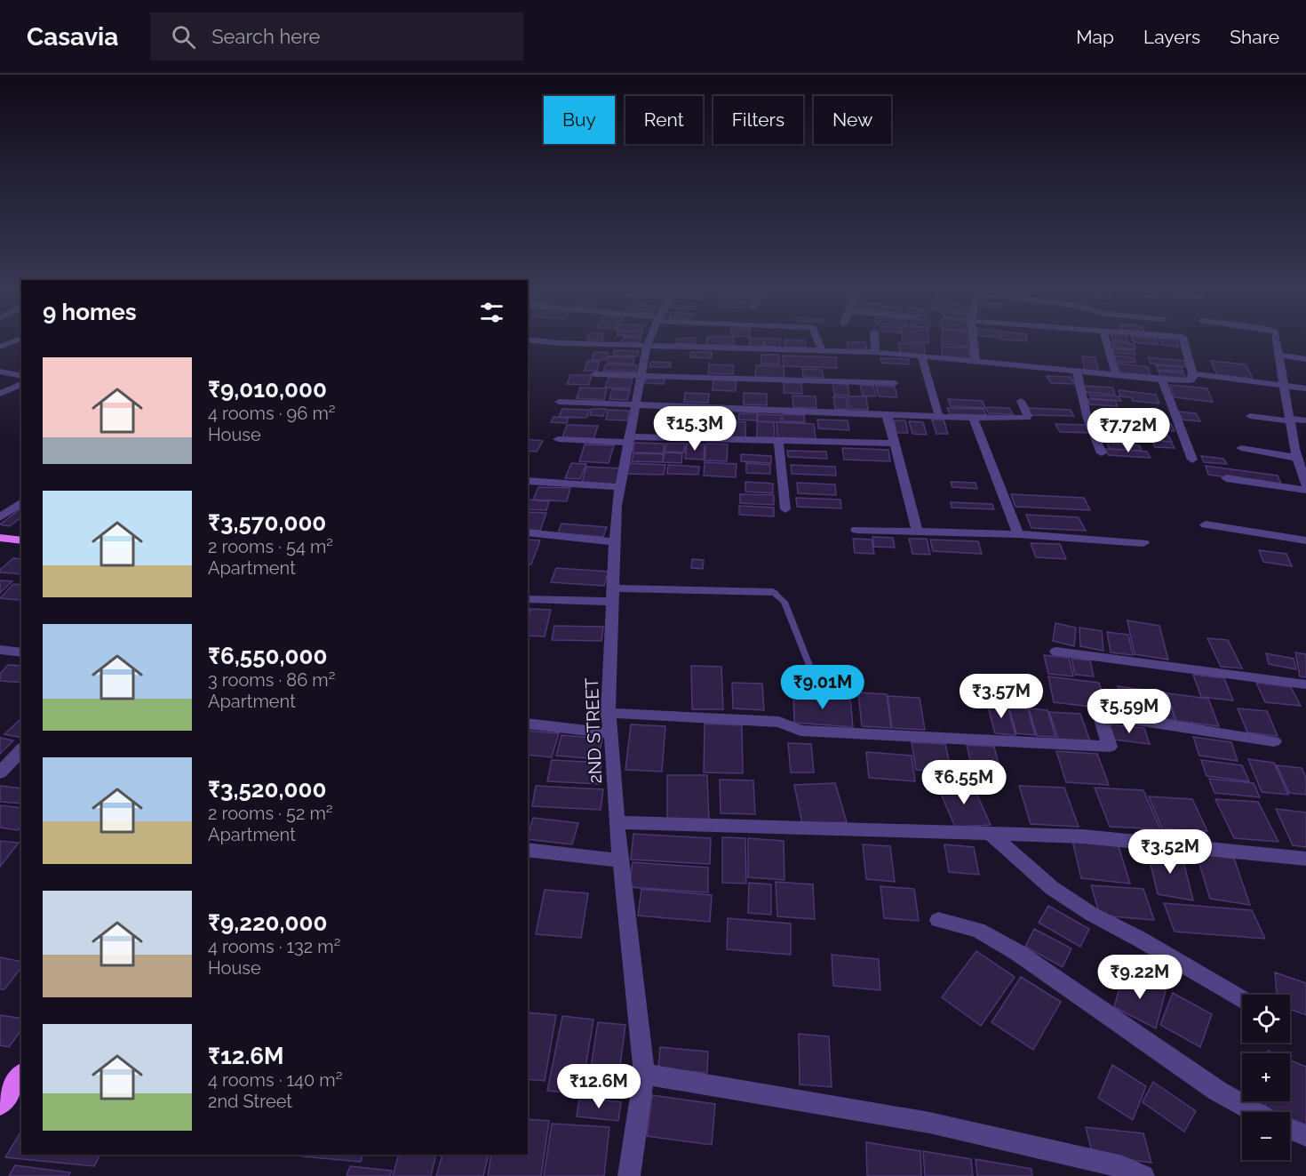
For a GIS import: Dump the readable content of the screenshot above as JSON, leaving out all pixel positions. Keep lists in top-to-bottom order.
{
  "streets": {
    "street": ["2ND STREET"]
  },
  "page": {
    "header": "Casavia",
    "search": "Search here",
    "nav": ["Map", "Layers", "Share"],
    "chip": [
      "Buy",
      "Rent",
      "Filters",
      "New"
    ],
    "heading": "9 homes",
    "list": [
      {
        "name": "₹9,010,000",
        "note": "4 rooms · 96 m² · House"
      },
      {
        "name": "₹3,570,000",
        "note": "2 rooms · 54 m² · Apartment"
      },
      {
        "name": "₹6,550,000",
        "note": "3 rooms · 86 m² · Apartment"
      },
      {
        "name": "₹3,520,000",
        "note": "2 rooms · 52 m² · Apartment"
      },
      {
        "name": "₹9,220,000",
        "note": "4 rooms · 132 m² · House"
      },
      {
        "name": "₹12.6M",
        "note": "4 rooms · 140 m² · 2nd Street"
      }
    ],
    "price": [
      "₹15.3M",
      "₹7.72M",
      "₹9.01M",
      "₹3.57M",
      "₹5.59M",
      "₹6.55M",
      "₹3.52M",
      "₹9.22M",
      "₹12.6M"
    ],
    "map_buttons": ["+", "−"]
  }
}
